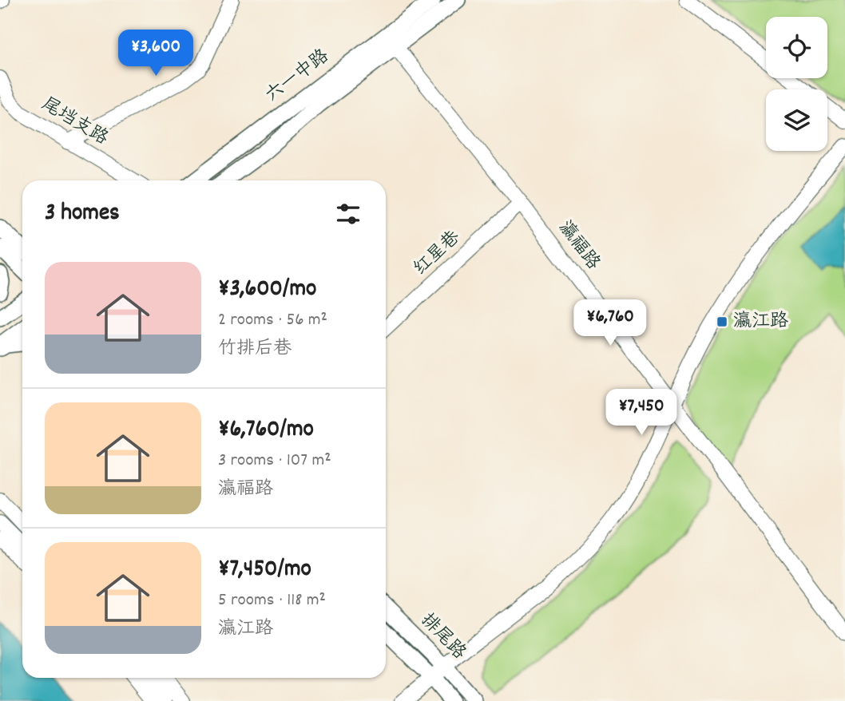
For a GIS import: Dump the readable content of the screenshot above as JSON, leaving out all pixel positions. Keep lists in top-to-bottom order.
{
  "streets": {
    "main road": ["六一中路", "排尾路"],
    "street": ["尾垱支路", "瀛福路", "红星巷"]
  },
  "crossings": [
    ["六一中路", "瀛福路"],
    ["瀛福路", "红星巷"]
  ],
  "places": {
    "transit": ["瀛江路"]
  },
  "page": {
    "price": ["¥3,600", "¥6,760", "¥7,450"],
    "heading": "3 homes",
    "list": [
      {
        "name": "¥3,600/mo",
        "note": "2 rooms · 56 m² · 竹排后巷"
      },
      {
        "name": "¥6,760/mo",
        "note": "3 rooms · 107 m² · 瀛福路"
      },
      {
        "name": "¥7,450/mo",
        "note": "5 rooms · 118 m² · 瀛江路"
      }
    ]
  }
}
